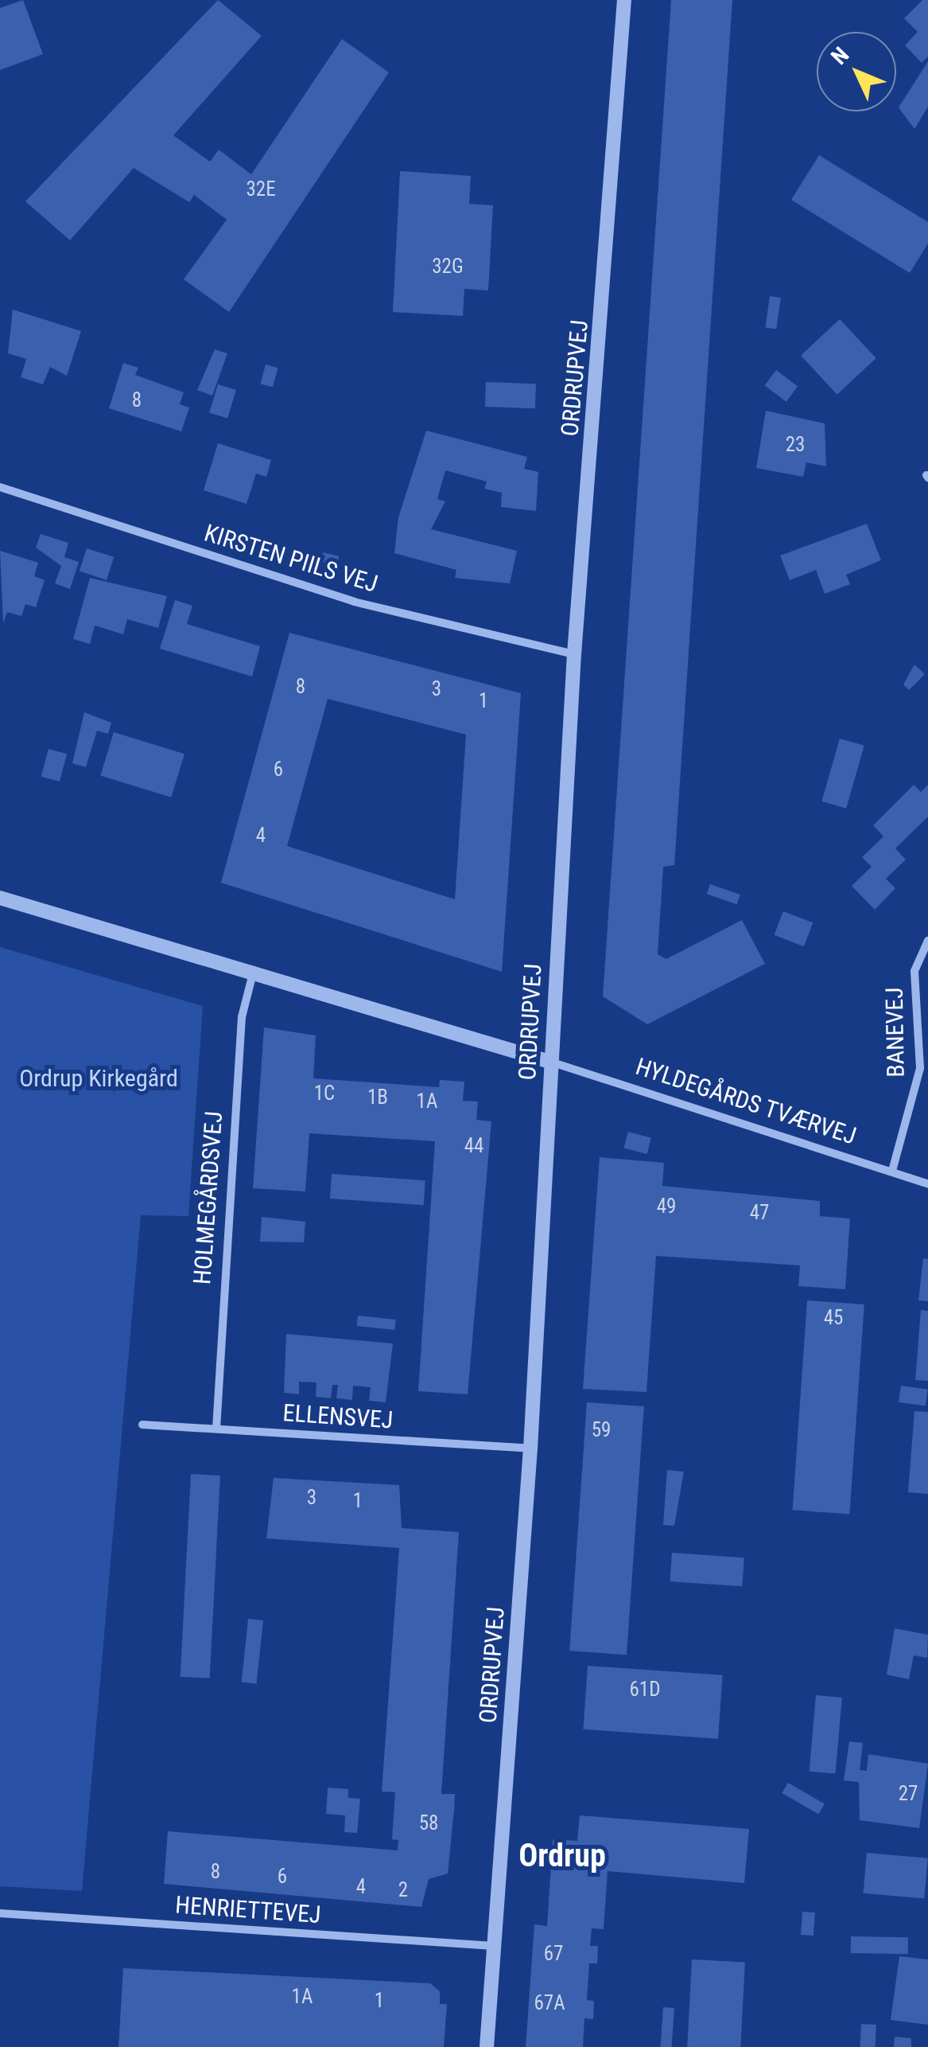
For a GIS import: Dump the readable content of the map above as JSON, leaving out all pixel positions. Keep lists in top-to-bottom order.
{
  "streets": {
    "street": [
      "ORDRUPVEJ",
      "KIRSTEN PIILS VEJ",
      "BANEVEJ",
      "HYLDEGÅRDS TVÆRVEJ",
      "HOLMEGÅRDSVEJ",
      "ELLENSVEJ",
      "HENRIETTEVEJ"
    ]
  },
  "crossings": [
    ["ORDRUPVEJ", "KIRSTEN PIILS VEJ"],
    ["ORDRUPVEJ", "HYLDEGÅRDS TVÆRVEJ"],
    ["ORDRUPVEJ", "ELLENSVEJ"],
    ["ORDRUPVEJ", "HENRIETTEVEJ"],
    ["BANEVEJ", "HYLDEGÅRDS TVÆRVEJ"],
    ["HOLMEGÅRDSVEJ", "ELLENSVEJ"]
  ],
  "districts": ["Ordrup"],
  "parks": ["Ordrup Kirkegård"],
  "house_numbers": [
    "32E",
    "32G",
    "8",
    "23",
    "8",
    "3",
    "1",
    "6",
    "4",
    "1C",
    "1B",
    "1A",
    "44",
    "49",
    "47",
    "45",
    "59",
    "3",
    "1",
    "61D",
    "27",
    "58",
    "8",
    "6",
    "4",
    "2",
    "67",
    "1A",
    "1",
    "67A"
  ],
  "north": "top left"
}
